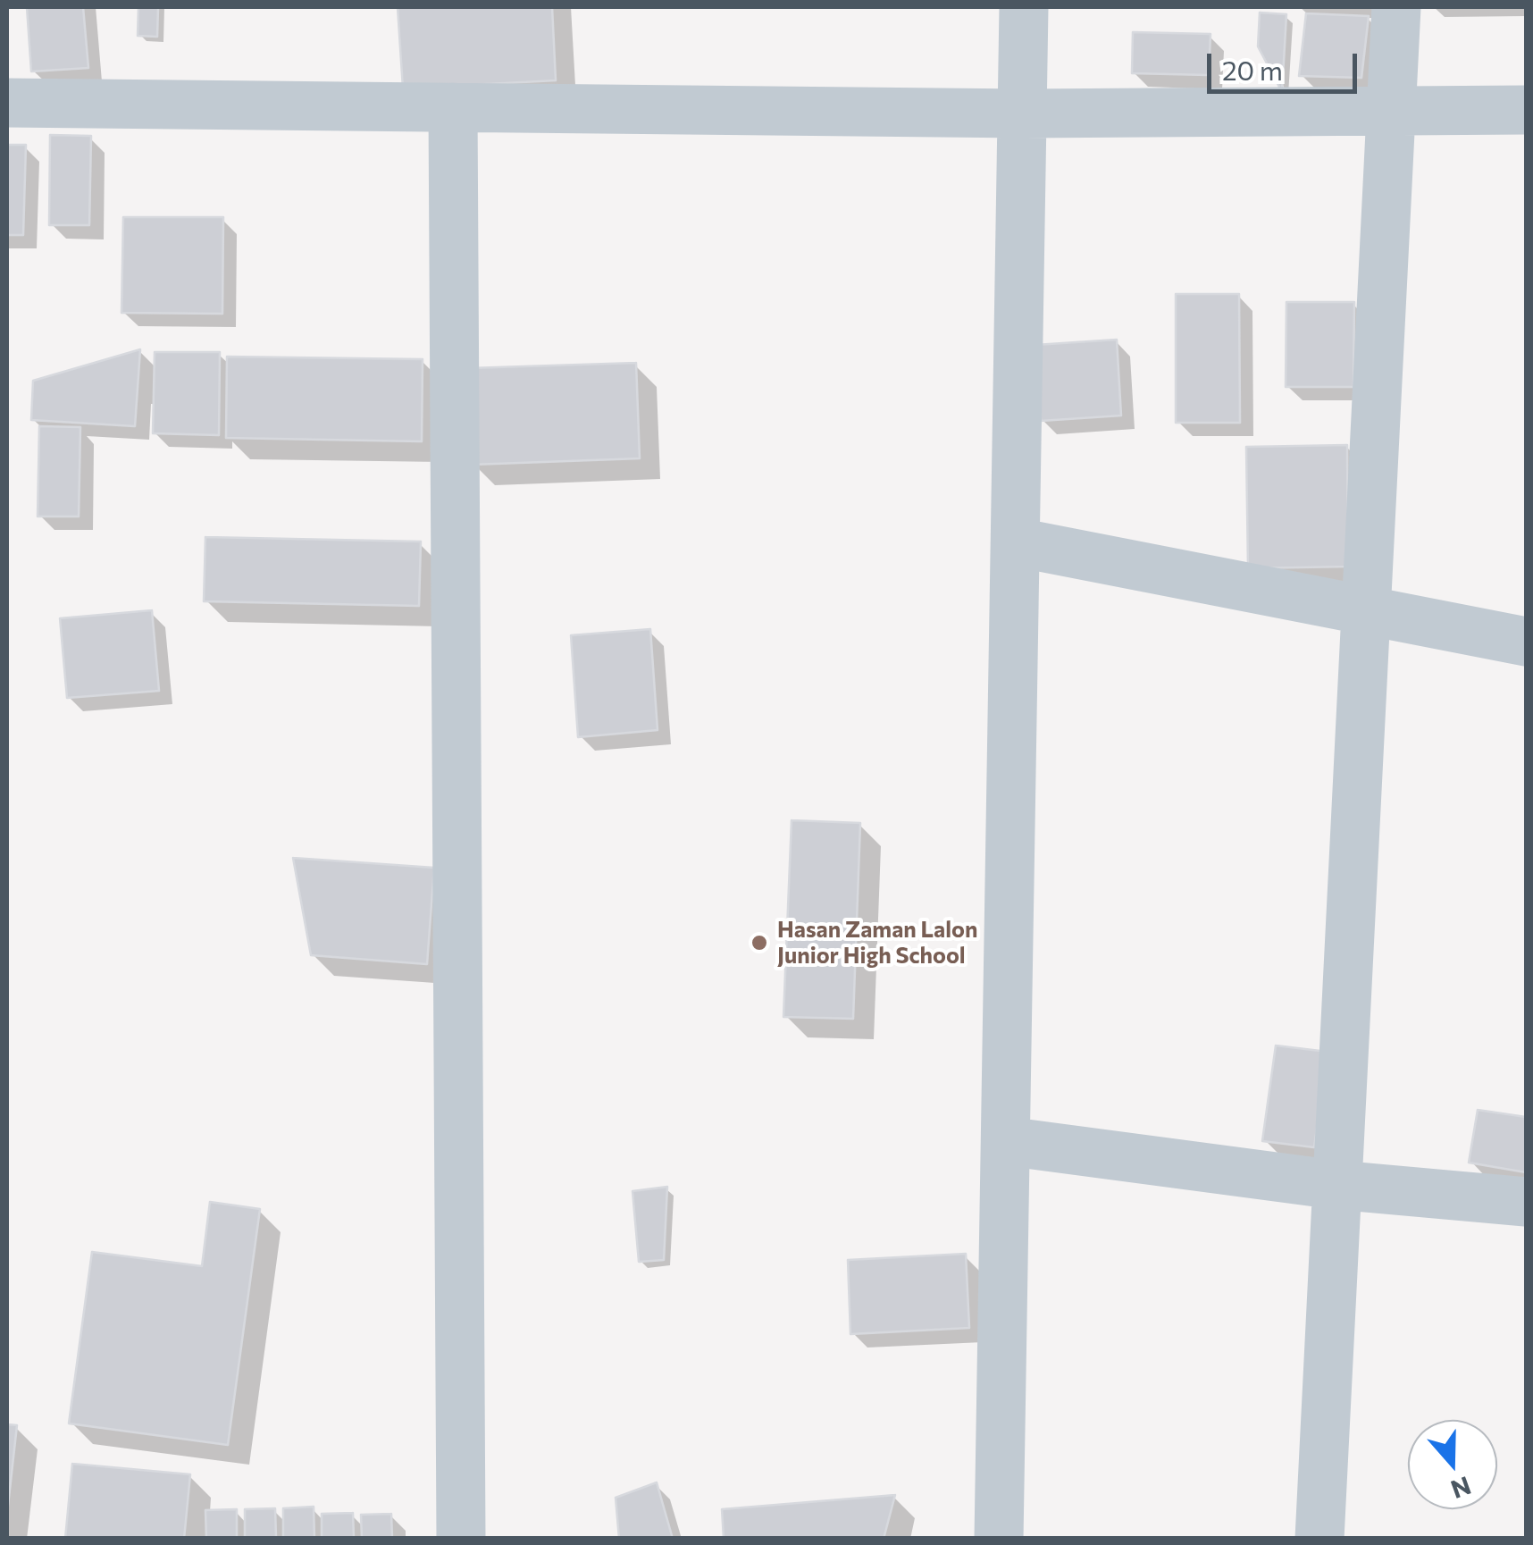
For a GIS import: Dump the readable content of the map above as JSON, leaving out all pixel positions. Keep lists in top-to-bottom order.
{
  "places": ["Hasan Zaman Lalon Junior High School"],
  "scale_bar": "20 m",
  "north": "bottom"
}
